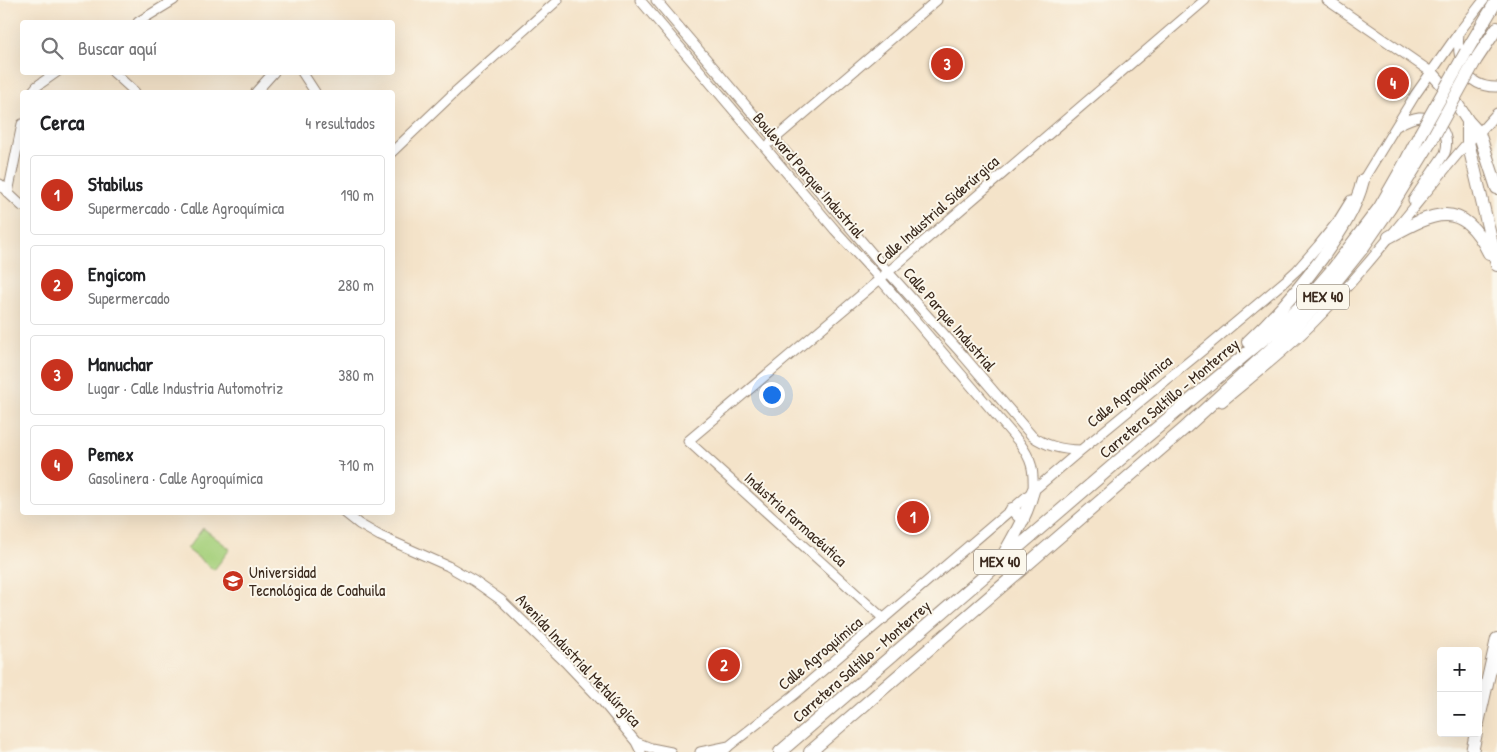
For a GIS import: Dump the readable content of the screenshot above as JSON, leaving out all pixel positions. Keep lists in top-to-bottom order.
{
  "streets": {
    "highway": ["MEX 40", "Carretera Saltillo - Monterrey"],
    "street": [
      "Boulevard Parque Industrial",
      "Calle Industrial Siderúrgica",
      "Calle Parque Industrial",
      "Calle Agroquímica",
      "Industria Farmacéutica",
      "Avenida Industrial Metalúrgica"
    ]
  },
  "crossings": [
    ["Boulevard Parque Industrial", "Calle Industrial Siderúrgica"],
    ["Boulevard Parque Industrial", "Calle Agroquímica"],
    ["Calle Industrial Siderúrgica", "Calle Parque Industrial"],
    ["Calle Industrial Siderúrgica", "Industria Farmacéutica"],
    ["Calle Parque Industrial", "Calle Agroquímica"],
    ["Calle Agroquímica", "Industria Farmacéutica"]
  ],
  "places": {
    "school or university": ["Universidad Tecnológica de Coahuila"]
  },
  "page": {
    "search": "Buscar aquí",
    "pins": [
      "3",
      "4",
      "1",
      "2"
    ],
    "heading": ["Cerca", "4 resultados"],
    "list": [
      {
        "mark": "1",
        "name": "Stabilus",
        "note": "Supermercado · Calle Agroquímica",
        "value": "190 m"
      },
      {
        "mark": "2",
        "name": "Engicom",
        "note": "Supermercado",
        "value": "280 m"
      },
      {
        "mark": "3",
        "name": "Manuchar",
        "note": "Lugar · Calle Industria Automotriz",
        "value": "380 m"
      },
      {
        "mark": "4",
        "name": "Pemex",
        "note": "Gasolinera · Calle Agroquímica",
        "value": "710 m"
      }
    ],
    "map_buttons": ["+", "−"]
  }
}
